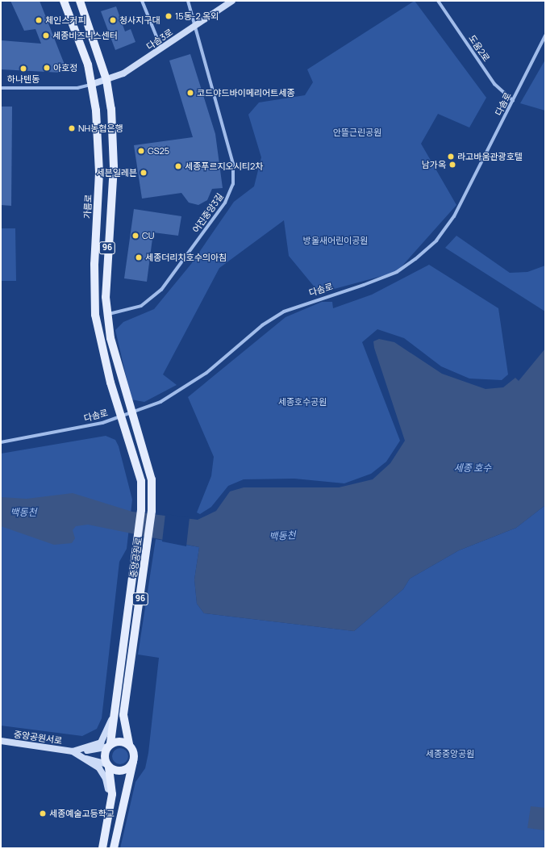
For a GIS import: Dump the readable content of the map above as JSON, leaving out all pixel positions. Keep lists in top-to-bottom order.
{
  "streets": {
    "main road": ["가름로", "96", "중앙공원로"],
    "street": [
      "다솜3로",
      "도움2로",
      "다솜로",
      "어진중앙3길",
      "중앙공원서로"
    ]
  },
  "crossings": [
    ["다솜3로", "가름로"],
    ["다솜3로", "어진중앙3길"],
    ["다솜3로", "96"],
    ["도움2로", "다솜로"],
    ["다솜로", "가름로"],
    ["다솜로", "96"],
    ["다솜로", "중앙공원로"],
    ["가름로", "중앙공원로"],
    ["어진중앙3길", "96"],
    ["96", "중앙공원로"]
  ],
  "water": ["세종 호수", "백동천"],
  "parks": [
    "안뜰근린공원",
    "방울새어린이공원",
    "세종호수공원",
    "세종중앙공원"
  ],
  "places": [
    "15동-2 옥외",
    "체인스커피",
    "청사지구대",
    "세종비즈니스센터",
    "아호정",
    "하나텐동",
    "코드야드바이메리어트세종",
    "NH농협은행",
    "GS25",
    "라고바움관광호텔",
    "남가옥",
    "세종푸르지오시티2차",
    "세븐일레븐",
    "CU",
    "세종더리치호수의아침",
    "세종예술고등학교"
  ]
}
